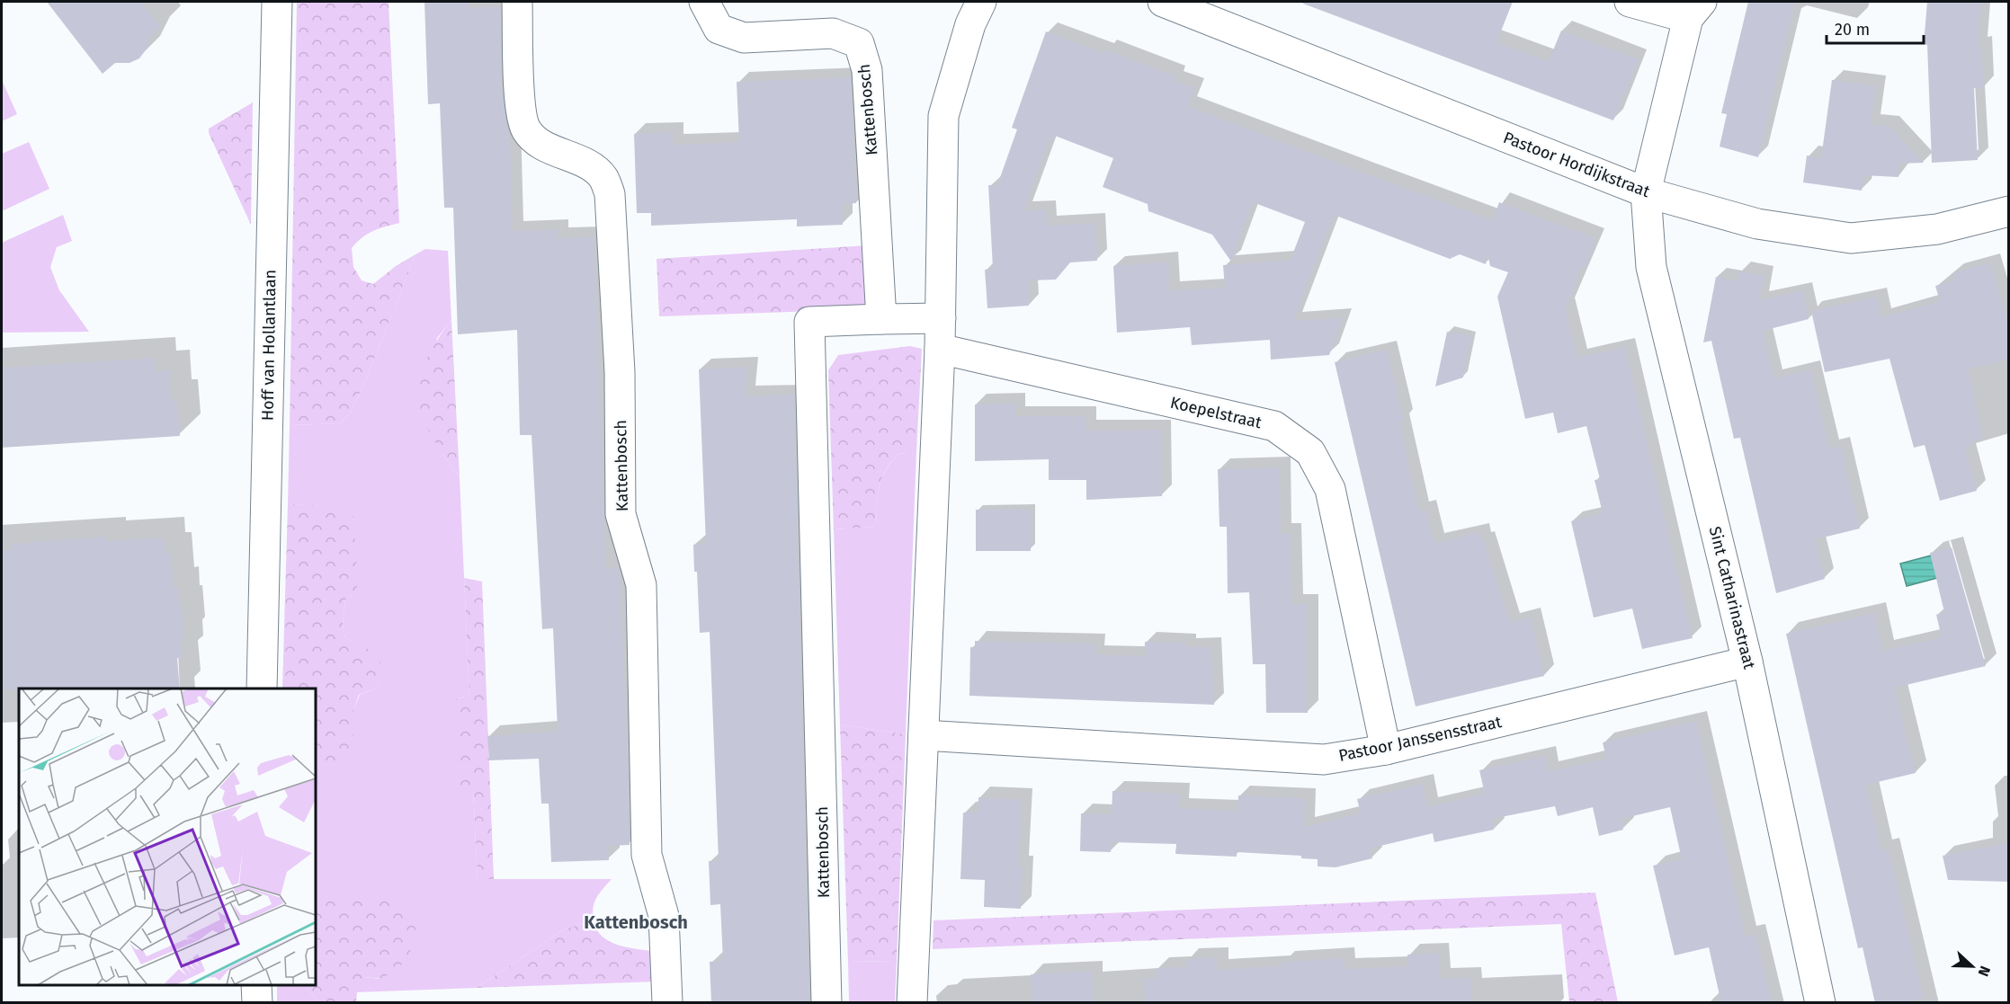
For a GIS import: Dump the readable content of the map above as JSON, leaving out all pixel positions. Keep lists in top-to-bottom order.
{
  "streets": {
    "street": [
      "Kattenbosch",
      "Pastoor Hordijkstraat",
      "Hoff van Hollantlaan",
      "Koepelstraat",
      "Sint Catharinastraat",
      "Pastoor Janssensstraat"
    ]
  },
  "crossings": [
    ["Pastoor Hordijkstraat", "Sint Catharinastraat"],
    ["Koepelstraat", "Pastoor Janssensstraat"],
    ["Sint Catharinastraat", "Pastoor Janssensstraat"]
  ],
  "districts": ["Kattenbosch"],
  "scale_bar": "20 m",
  "north": "right"
}
